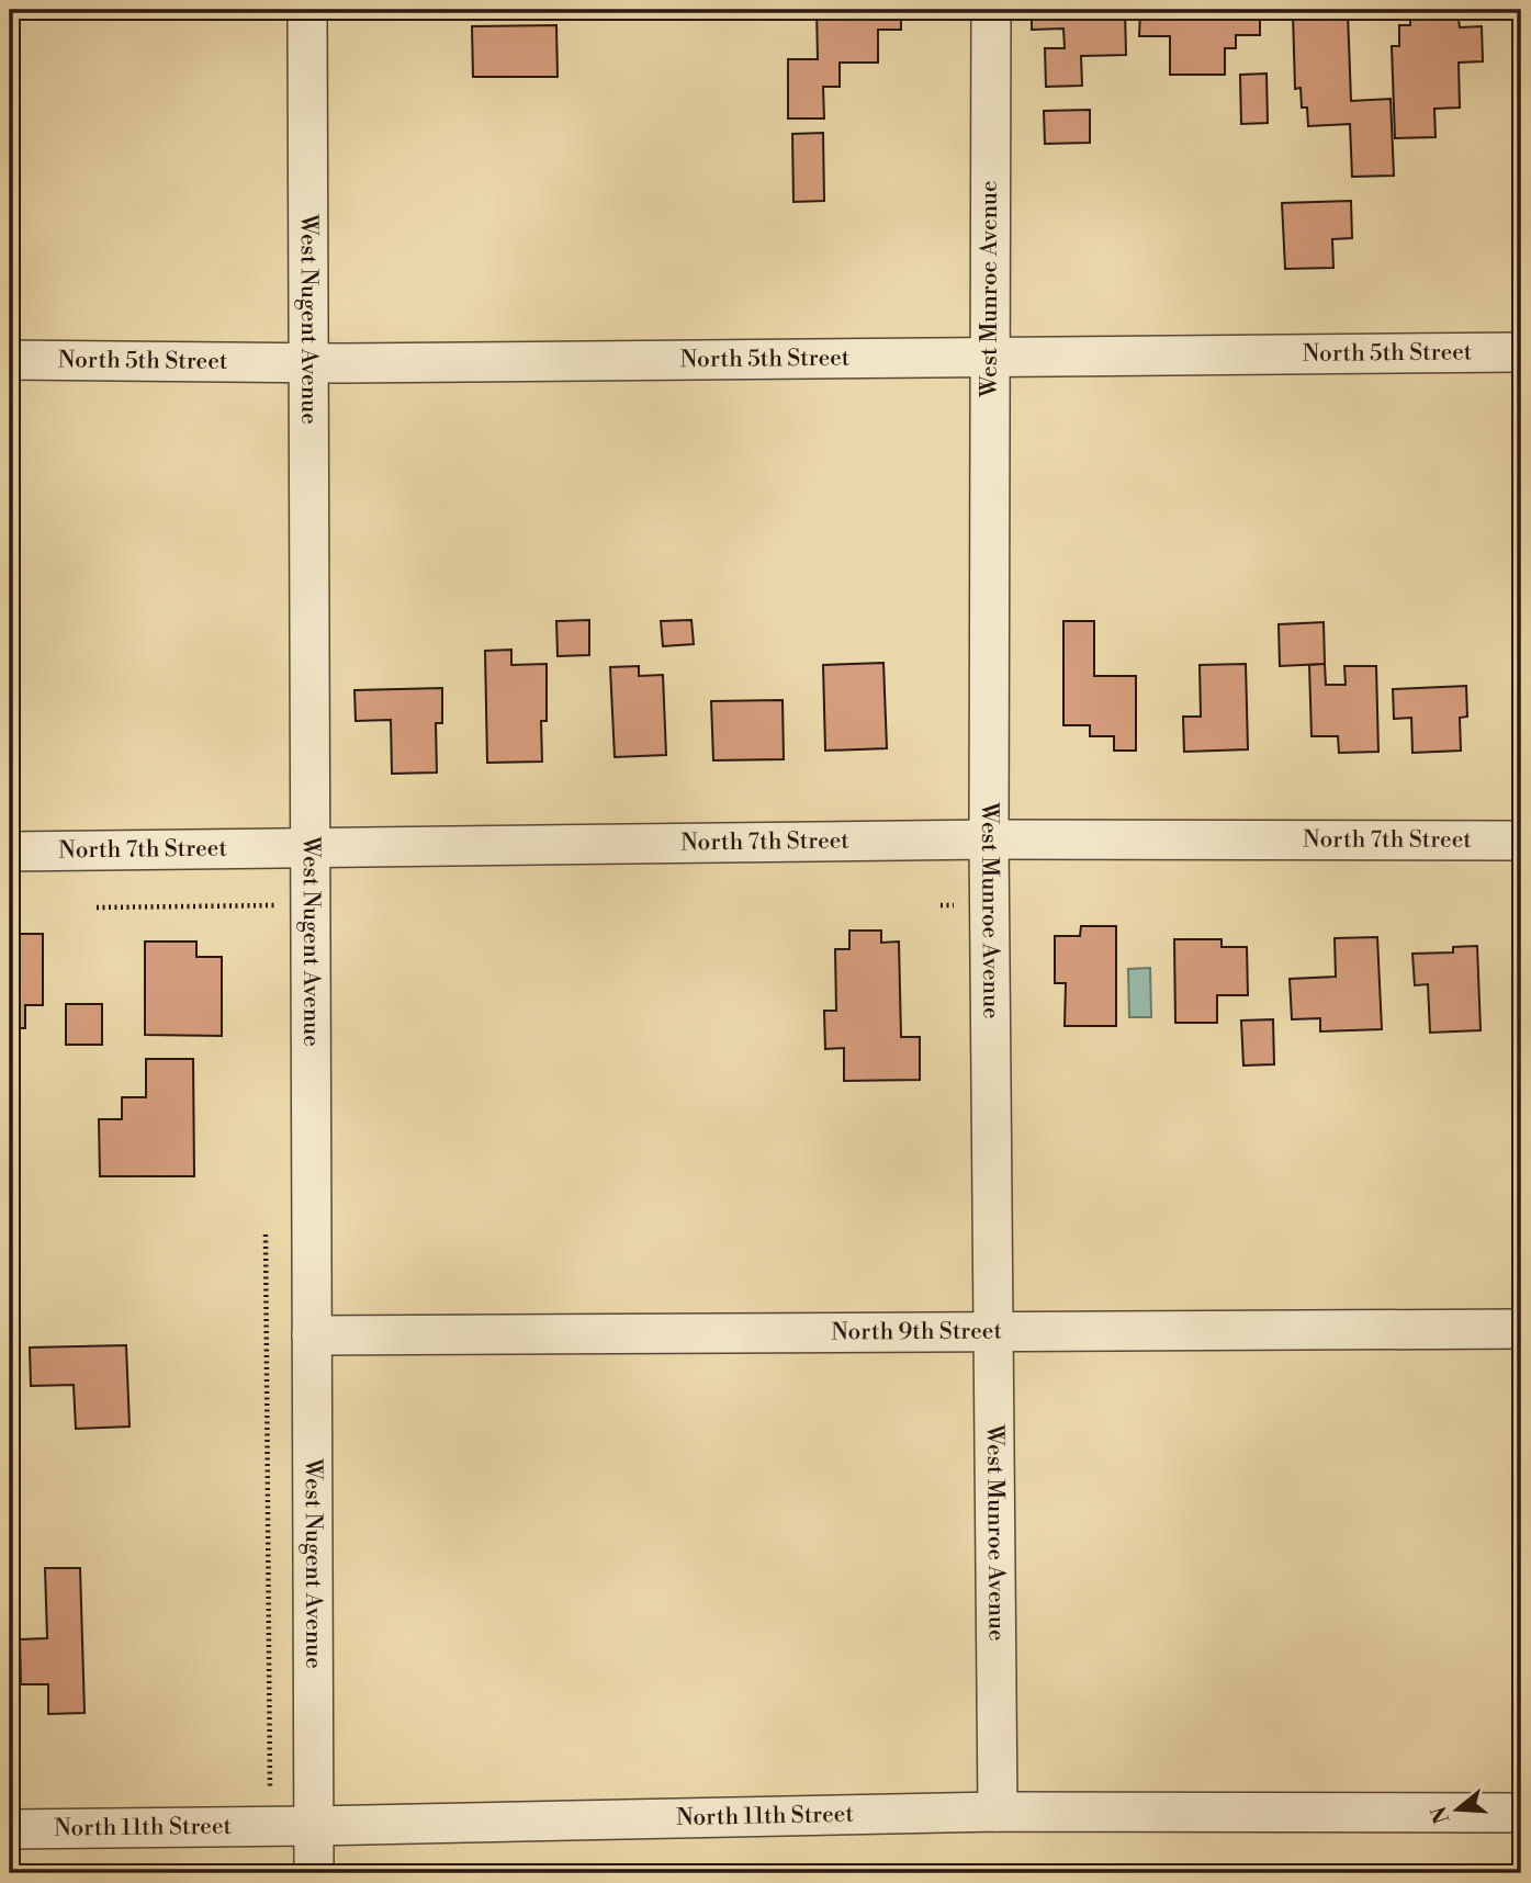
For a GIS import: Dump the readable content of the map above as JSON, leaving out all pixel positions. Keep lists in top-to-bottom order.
{
  "streets": {
    "street": [
      "West Munroe Avenue",
      "West Nugent Avenue",
      "North 5th Street",
      "North 7th Street",
      "North 9th Street",
      "North 11th Street"
    ]
  },
  "crossings": [
    ["West Munroe Avenue", "North 5th Street"],
    ["West Munroe Avenue", "North 7th Street"],
    ["West Munroe Avenue", "North 9th Street"],
    ["West Munroe Avenue", "North 11th Street"],
    ["West Nugent Avenue", "North 5th Street"],
    ["West Nugent Avenue", "North 7th Street"],
    ["West Nugent Avenue", "North 9th Street"],
    ["West Nugent Avenue", "North 11th Street"]
  ],
  "north": "left"
}
